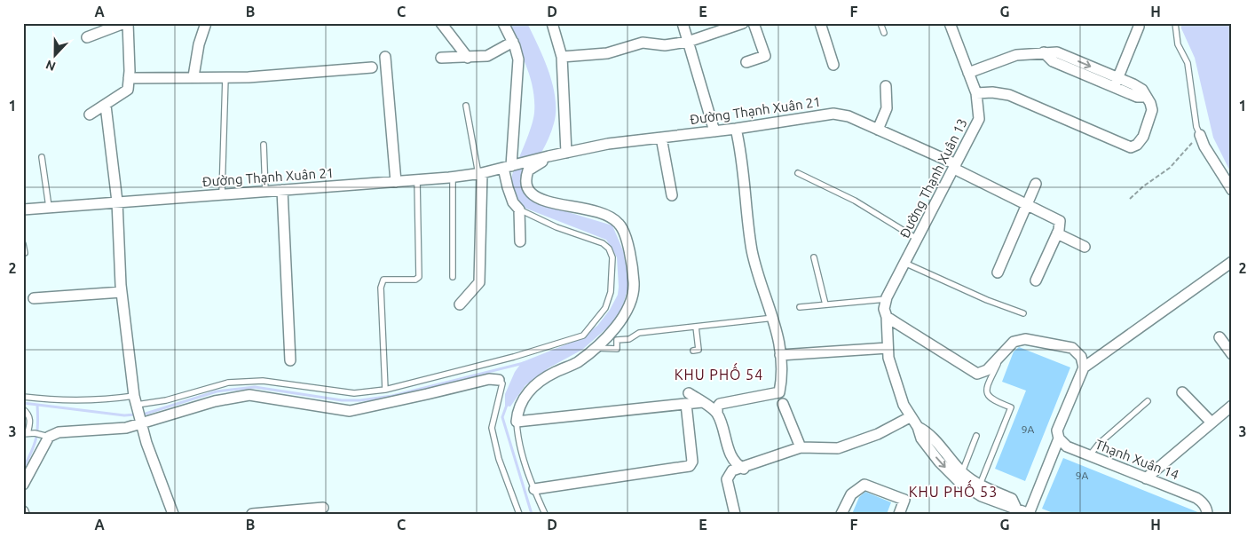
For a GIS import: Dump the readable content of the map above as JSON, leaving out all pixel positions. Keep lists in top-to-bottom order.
{
  "streets": {
    "street": ["Đường Thạnh Xuân 21", "Đường Thạnh Xuân 13", "Thạnh Xuân 14"]
  },
  "crossings": [
    ["Đường Thạnh Xuân 21", "Đường Thạnh Xuân 13"]
  ],
  "districts": ["KHU PHỐ 54", "KHU PHỐ 53"],
  "house_numbers": ["9A", "9A"],
  "north": "bottom",
  "grid": {
    "columns": [
      "A",
      "B",
      "C",
      "D",
      "E",
      "F",
      "G",
      "H"
    ],
    "rows": ["1", "2", "3"]
  }
}
